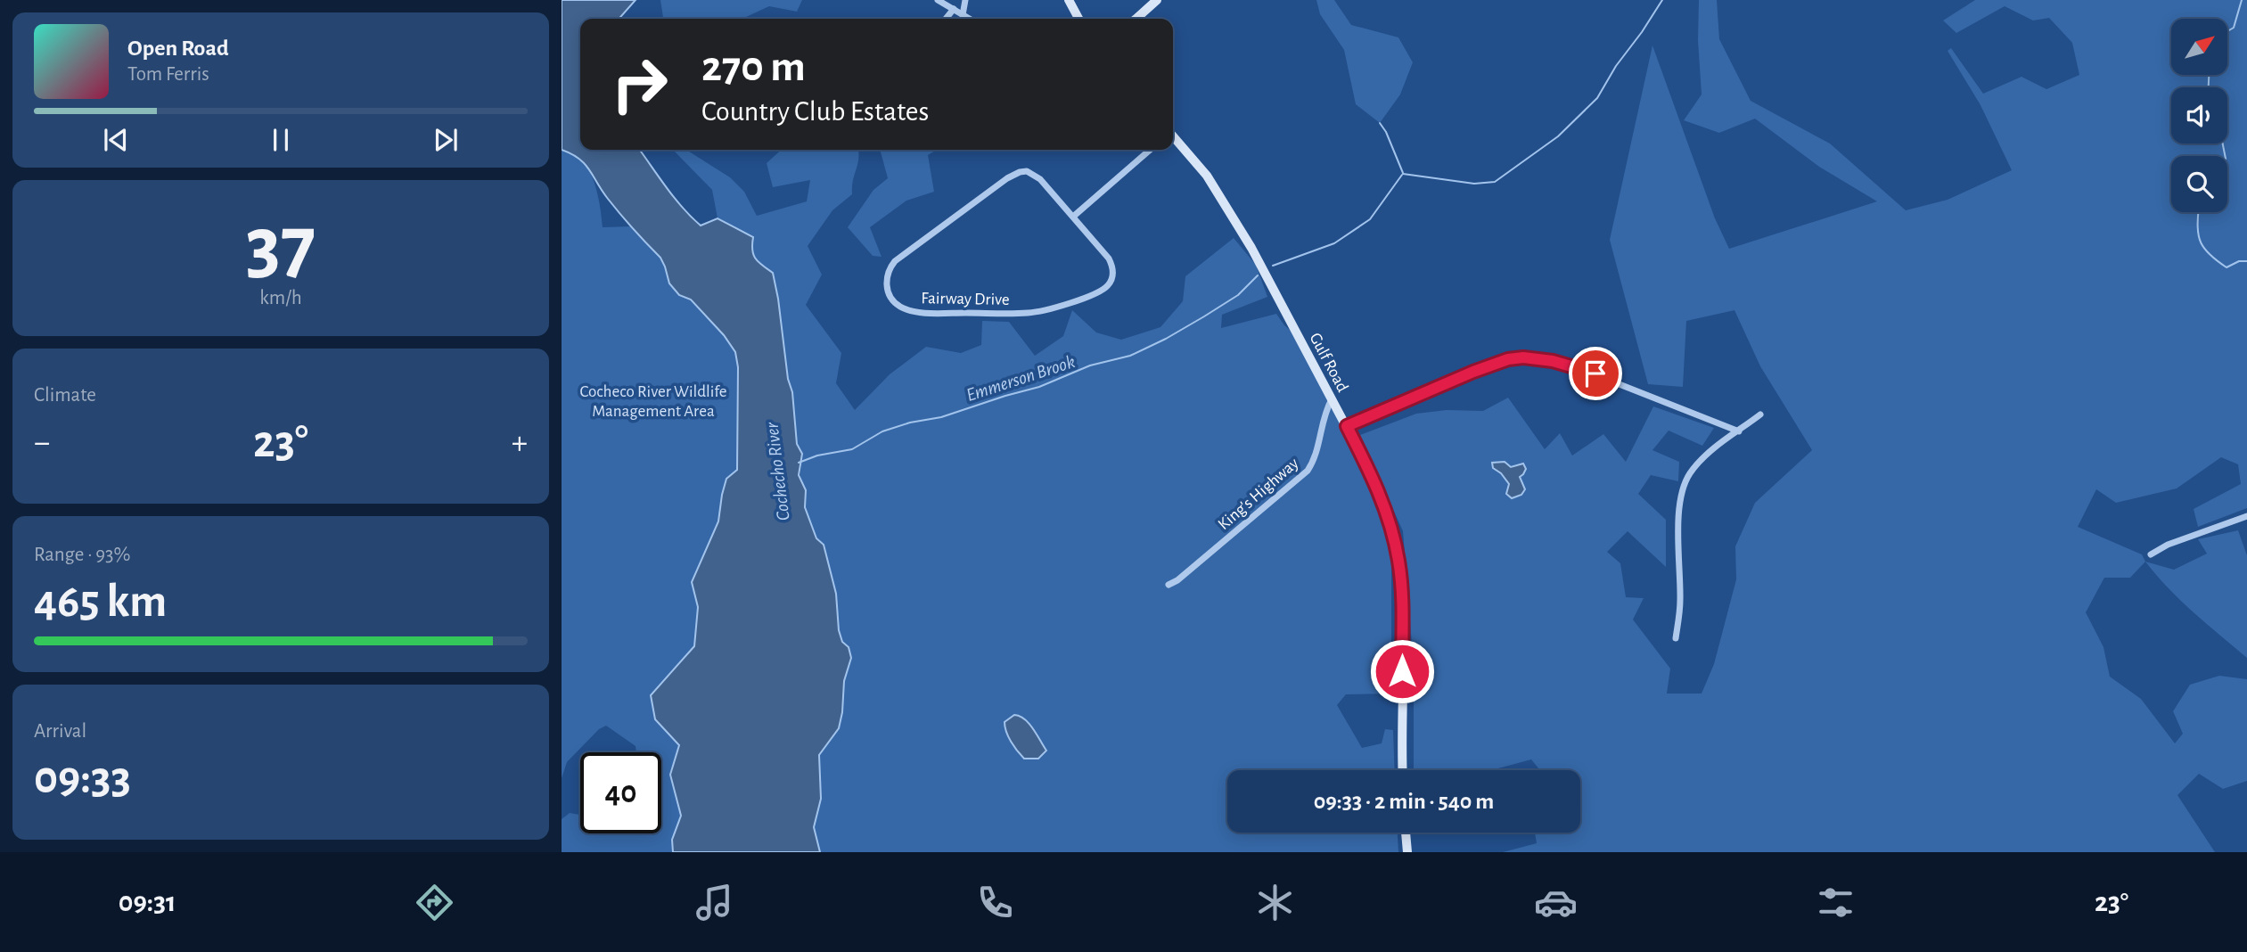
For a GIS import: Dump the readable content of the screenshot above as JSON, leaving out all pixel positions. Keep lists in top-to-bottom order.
{
  "streets": {
    "street": ["Fairway Drive", "Gulf Road", "King's Highway"]
  },
  "crossings": [
    ["Gulf Road", "King's Highway"]
  ],
  "water": ["Emmerson Brook", "Cochecho River"],
  "parks": ["Cocheco River Wildlife Management Area"],
  "north": "top right",
  "page": {
    "turn": ["270 m", "Country Club Estates"],
    "song": ["Open Road", "Tom Ferris"],
    "tile": [
      ["37", "km/h"],
      "Climate",
      ["Range · 93%", "465 km"],
      ["Arrival", "09:33"]
    ],
    "heat": ["−", "23°", "+"],
    "limit": "40",
    "trip": "09:33 · 2 min · 540 m",
    "tabs": ["09:31", "23°"]
  }
}
